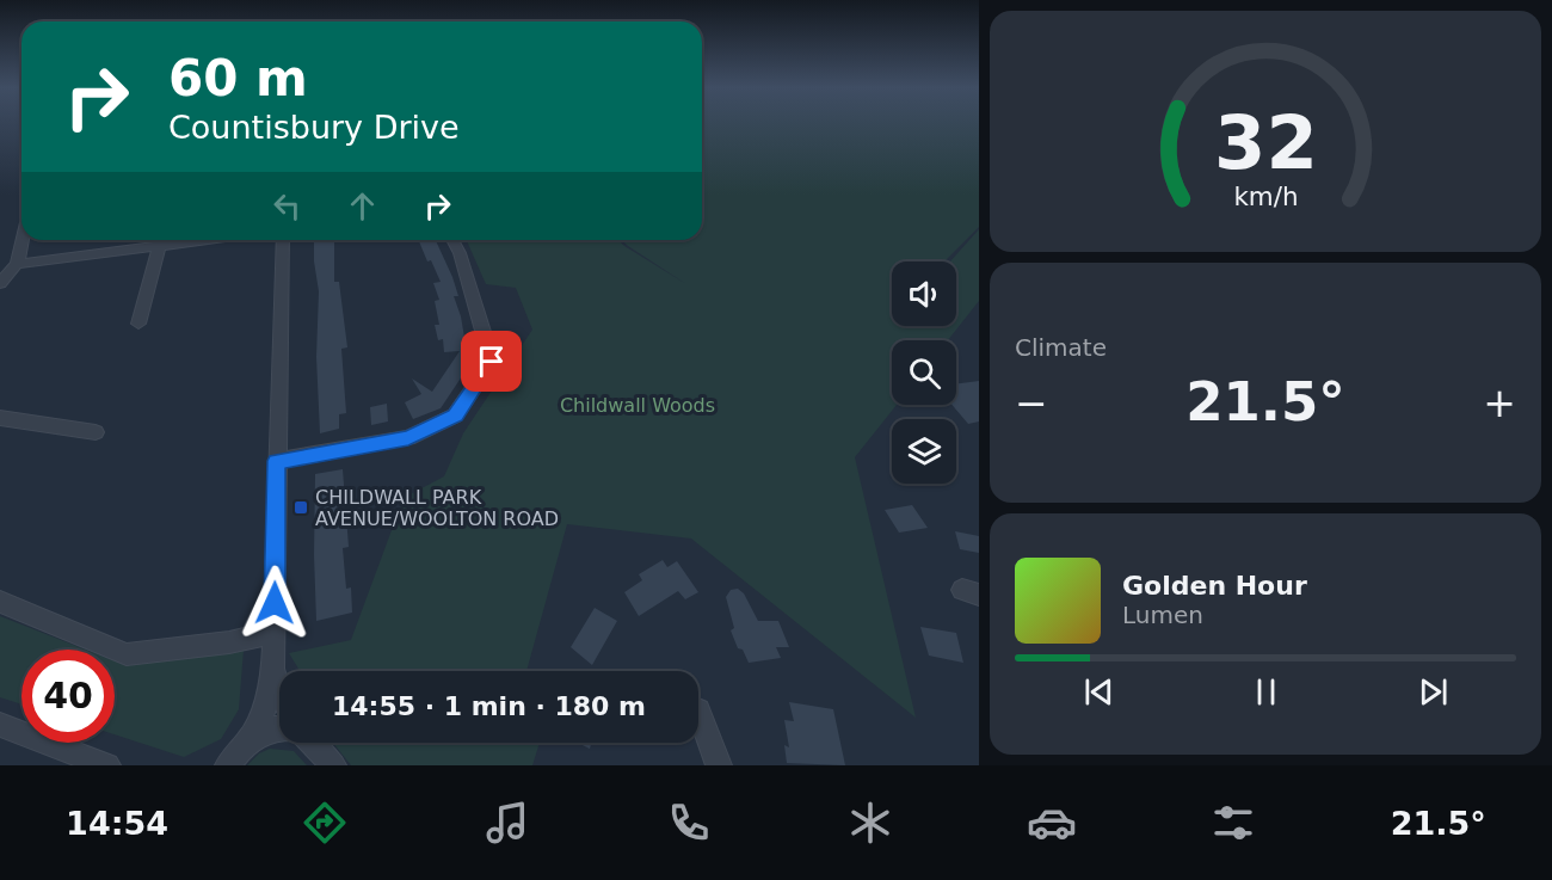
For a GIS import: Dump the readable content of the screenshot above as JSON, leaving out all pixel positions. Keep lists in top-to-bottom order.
{
  "parks": ["Childwall Woods"],
  "places": {
    "transit": ["CHILDWALL PARK AVENUE/WOOLTON ROAD"]
  },
  "page": {
    "turn": ["60 m", "Countisbury Drive"],
    "tile": "Climate",
    "heat": ["−", "21.5°", "+"],
    "song": ["Golden Hour", "Lumen"],
    "limit": "40",
    "trip": "14:55 · 1 min · 180 m",
    "tabs": ["14:54", "21.5°"],
    "gauge": ["32", "km/h"]
  }
}
